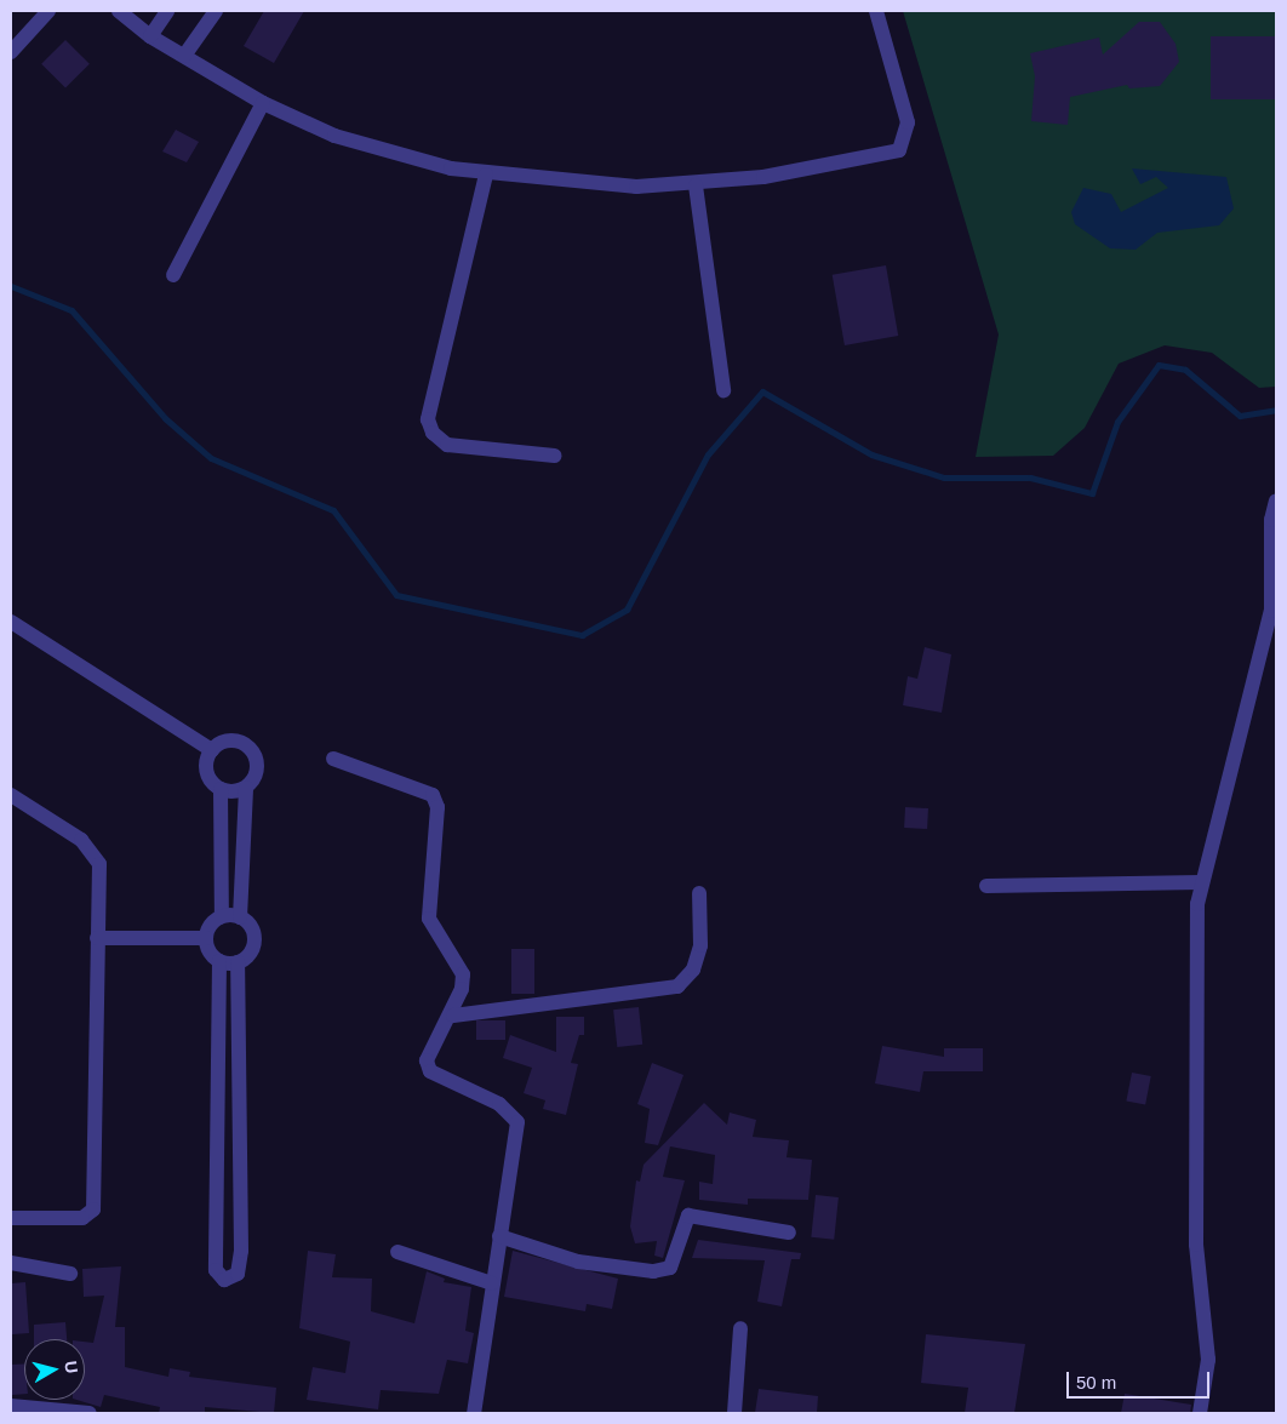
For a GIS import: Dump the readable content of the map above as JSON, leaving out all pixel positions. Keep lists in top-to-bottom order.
{
  "scale_bar": "50 m",
  "north": "right"
}
